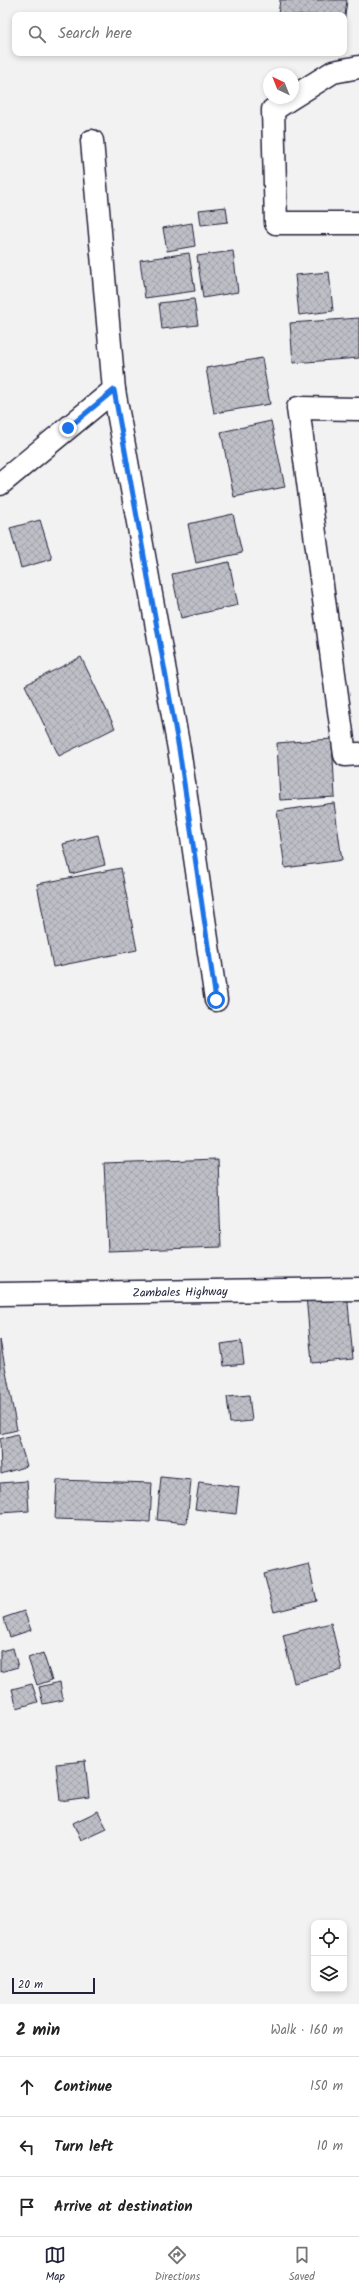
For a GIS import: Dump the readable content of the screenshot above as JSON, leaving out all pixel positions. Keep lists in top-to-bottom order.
{
  "streets": {
    "street": ["Zambales Highway"]
  },
  "scale_bar": "20 m",
  "north": "top left",
  "page": {
    "search": "Search here",
    "scale": "20 m",
    "heading": ["2 min", "Walk · 160 m"],
    "list": [
      ["Continue", "150 m"],
      ["Turn left", "10 m"],
      "Arrive at destination"
    ],
    "nav": ["Map", "Directions", "Saved"]
  }
}
